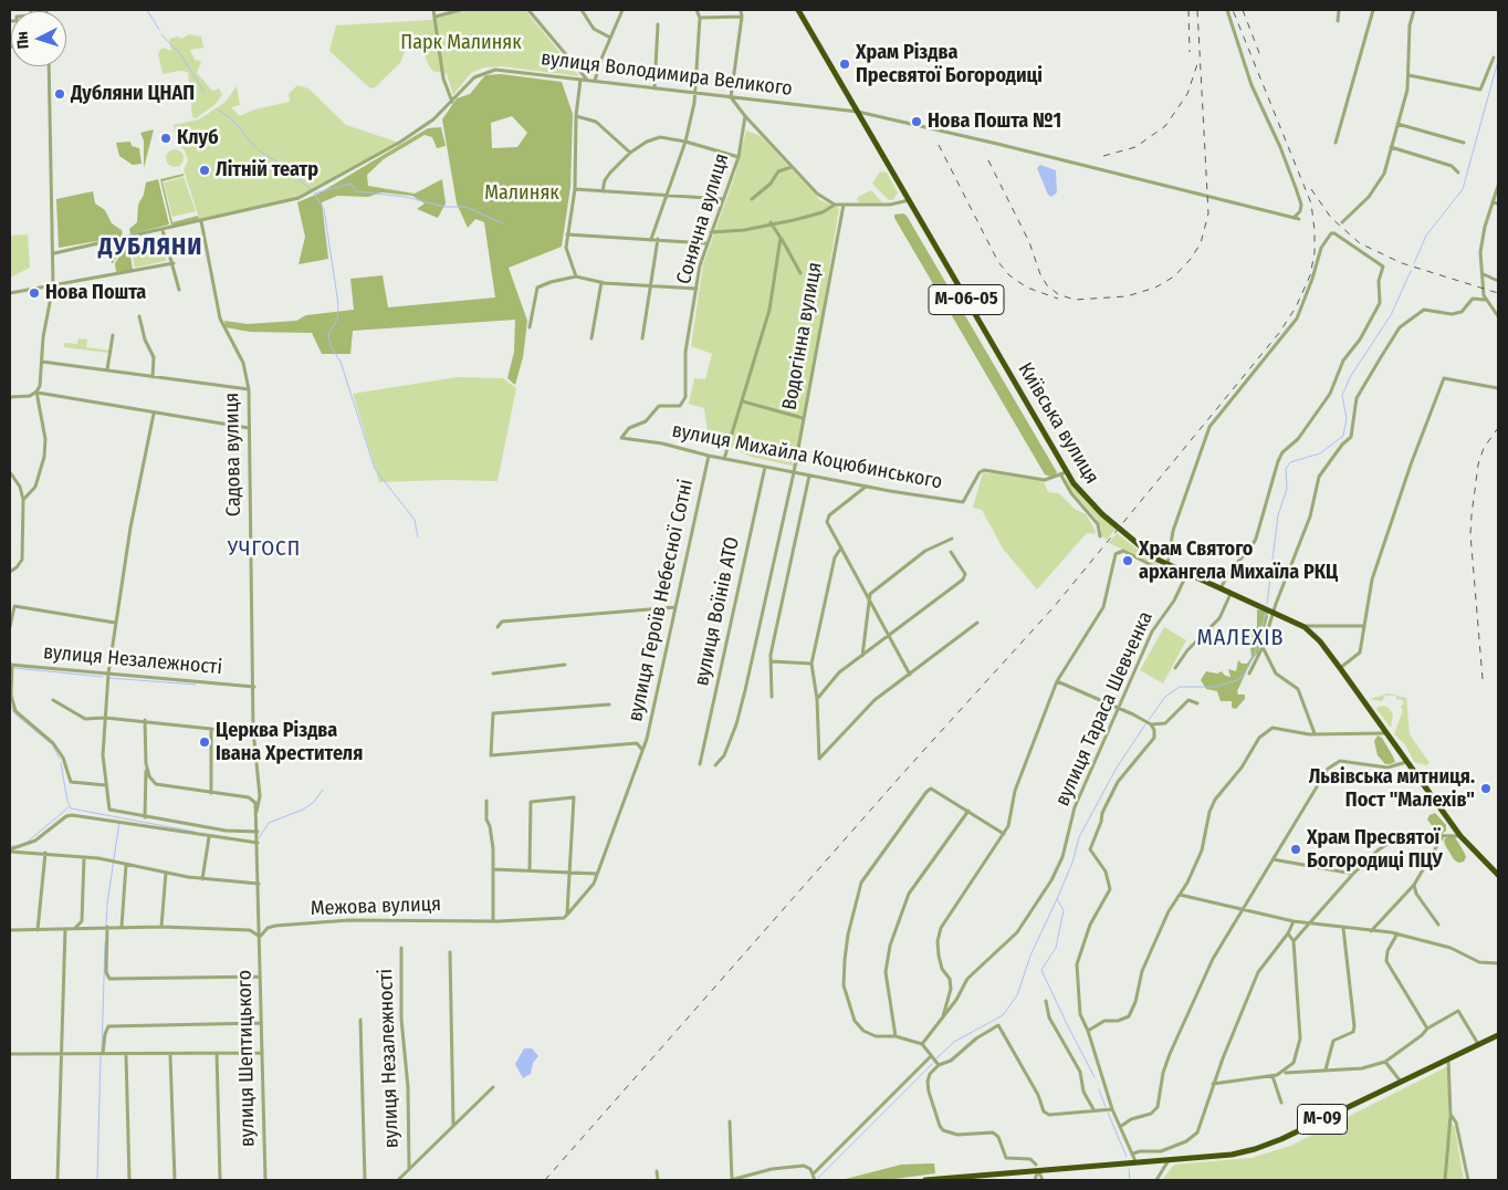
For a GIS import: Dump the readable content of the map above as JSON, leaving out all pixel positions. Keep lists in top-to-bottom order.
{
  "streets": {
    "highway": ["М-06-05", "Київська вулиця", "М-09"],
    "street": [
      "вулиця Володимира Великого",
      "Сонячна вулиця",
      "Водогінна вулиця",
      "Садова вулиця",
      "вулиця Михайла Коцюбинського",
      "вулиця Героїв Небесної Сотні",
      "вулиця Воїнів АТО",
      "вулиця Незалежності",
      "вулиця Тараса Шевченка",
      "Межова вулиця",
      "вулиця Шептицького"
    ]
  },
  "crossings": [
    ["вулиця Володимира Великого", "М-06-05"],
    ["вулиця Володимира Великого", "Садова вулиця"],
    ["Сонячна вулиця", "вулиця Михайла Коцюбинського"],
    ["М-06-05", "Київська вулиця"],
    ["Водогінна вулиця", "вулиця Михайла Коцюбинського"],
    ["Київська вулиця", "вулиця Михайла Коцюбинського"],
    ["Київська вулиця", "вулиця Тараса Шевченка"],
    ["Садова вулиця", "вулиця Незалежності"],
    ["Садова вулиця", "вулиця Шептицького"],
    ["вулиця Михайла Коцюбинського", "вулиця Героїв Небесної Сотні"],
    ["вулиця Михайла Коцюбинського", "вулиця Воїнів АТО"],
    ["вулиця Героїв Небесної Сотні", "Межова вулиця"],
    ["Межова вулиця", "вулиця Шептицького"]
  ],
  "districts": ["ДУБЛЯНИ", "УЧГОСП", "МАЛЕХІВ"],
  "parks": ["Парк Малиняк", "Малиняк"],
  "places": [
    "Храм Різдва Пресвятої Богородиці",
    "Дубляни ЦНАП",
    "Нова Пошта №1",
    "Клуб",
    "Літній театр",
    "Нова Пошта",
    "Храм Святого архангела Михаїла РКЦ",
    "Церква Різдва Івана Хрестителя",
    "Львівська митниця. Пост \"Малехів\"",
    "Храм Пресвятої Богородиці ПЦУ"
  ],
  "north": "left"
}
